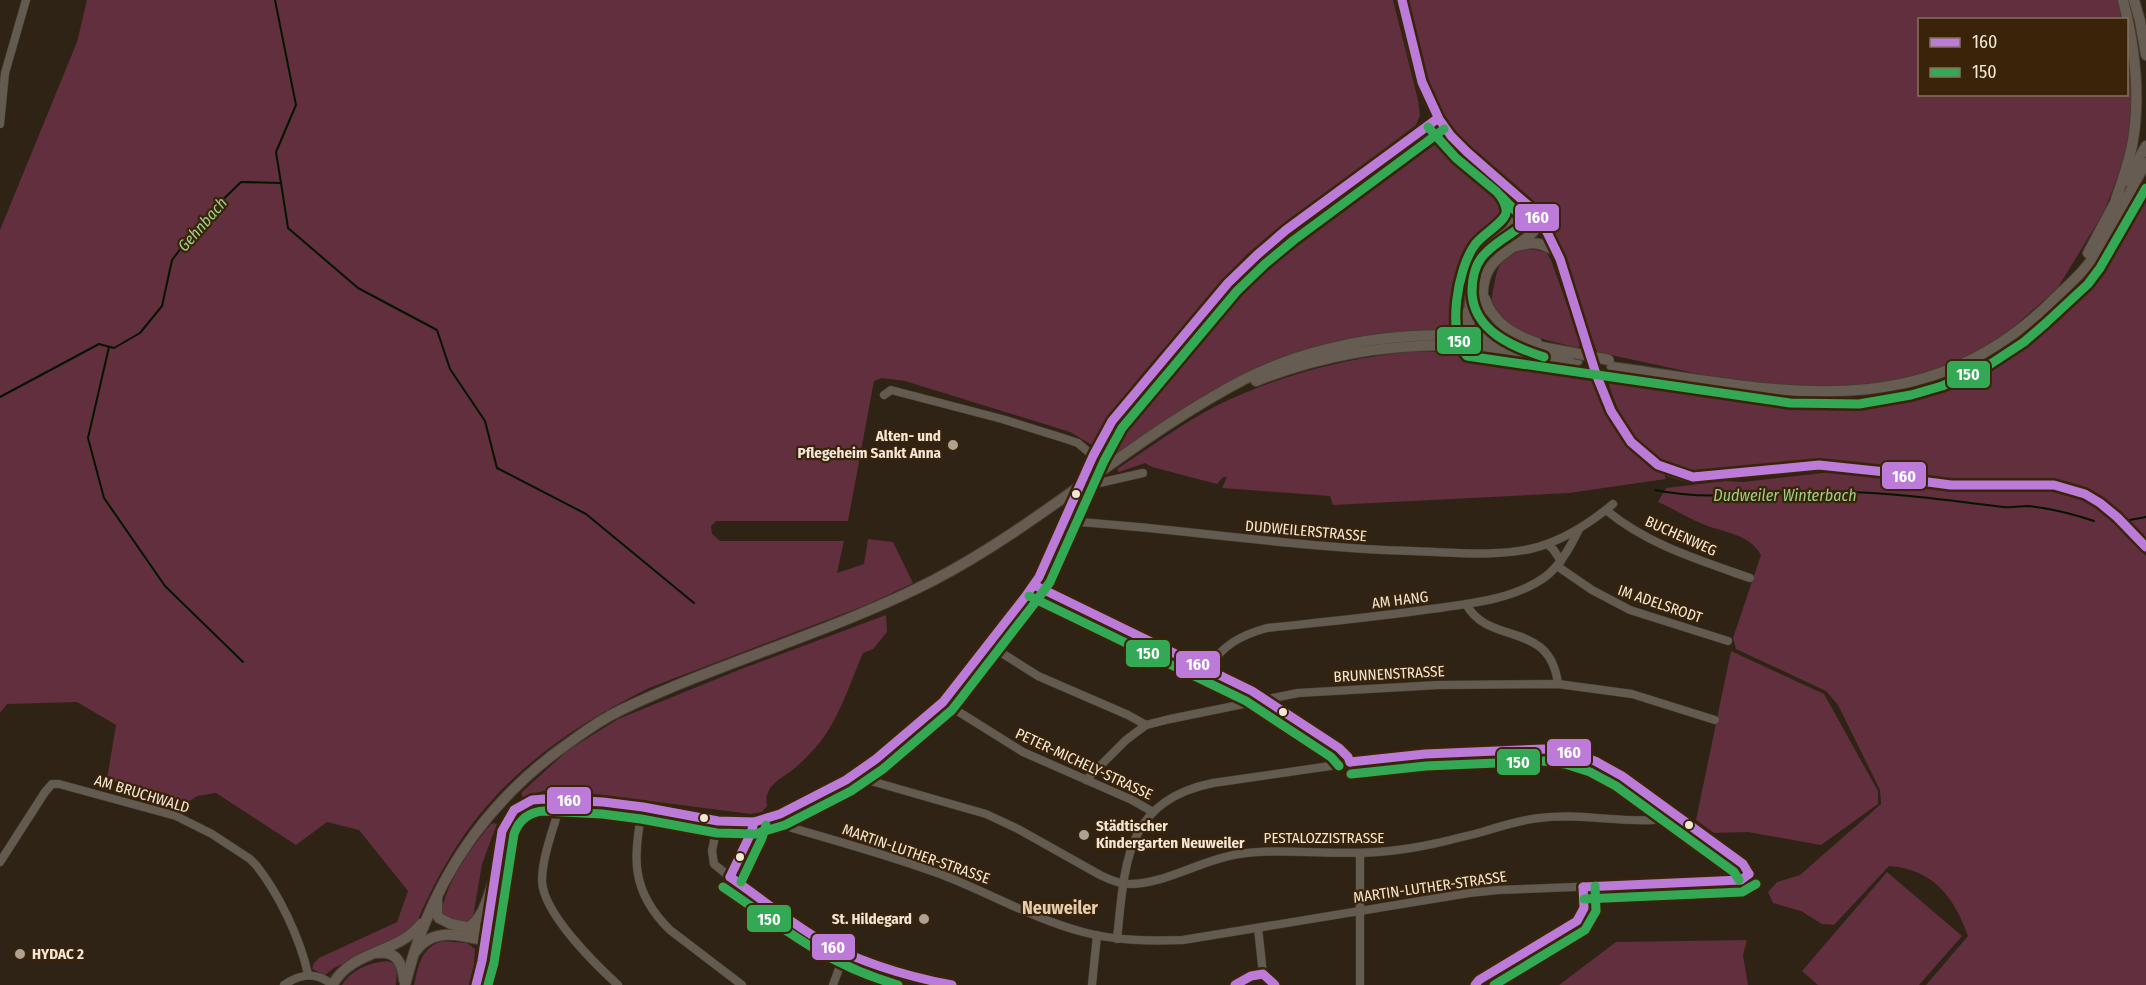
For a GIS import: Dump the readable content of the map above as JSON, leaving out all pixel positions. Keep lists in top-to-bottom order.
{
  "streets": {
    "street": [
      "DUDWEILERSTRASSE",
      "BUCHENWEG",
      "AM HANG",
      "IM ADELSRODT",
      "BRUNNENSTRASSE",
      "PETER-MICHELY-STRASSE",
      "AM BRUCHWALD",
      "PESTALOZZISTRASSE",
      "MARTIN-LUTHER-STRASSE"
    ]
  },
  "crossings": [
    ["DUDWEILERSTRASSE", "BUCHENWEG"],
    ["DUDWEILERSTRASSE", "AM HANG"],
    ["AM HANG", "IM ADELSRODT"],
    ["BRUNNENSTRASSE", "PETER-MICHELY-STRASSE"],
    ["PESTALOZZISTRASSE", "MARTIN-LUTHER-STRASSE"]
  ],
  "districts": ["Neuweiler"],
  "water": ["Gehnbach", "Dudweiler Winterbach"],
  "places": [
    "Alten- und Pflegeheim Sankt Anna",
    "Städtischer Kindergarten Neuweiler",
    "St. Hildegard",
    "HYDAC 2"
  ],
  "lines": ["transit line 160", "transit line 150"],
  "legend": ["160", "150"]
}
